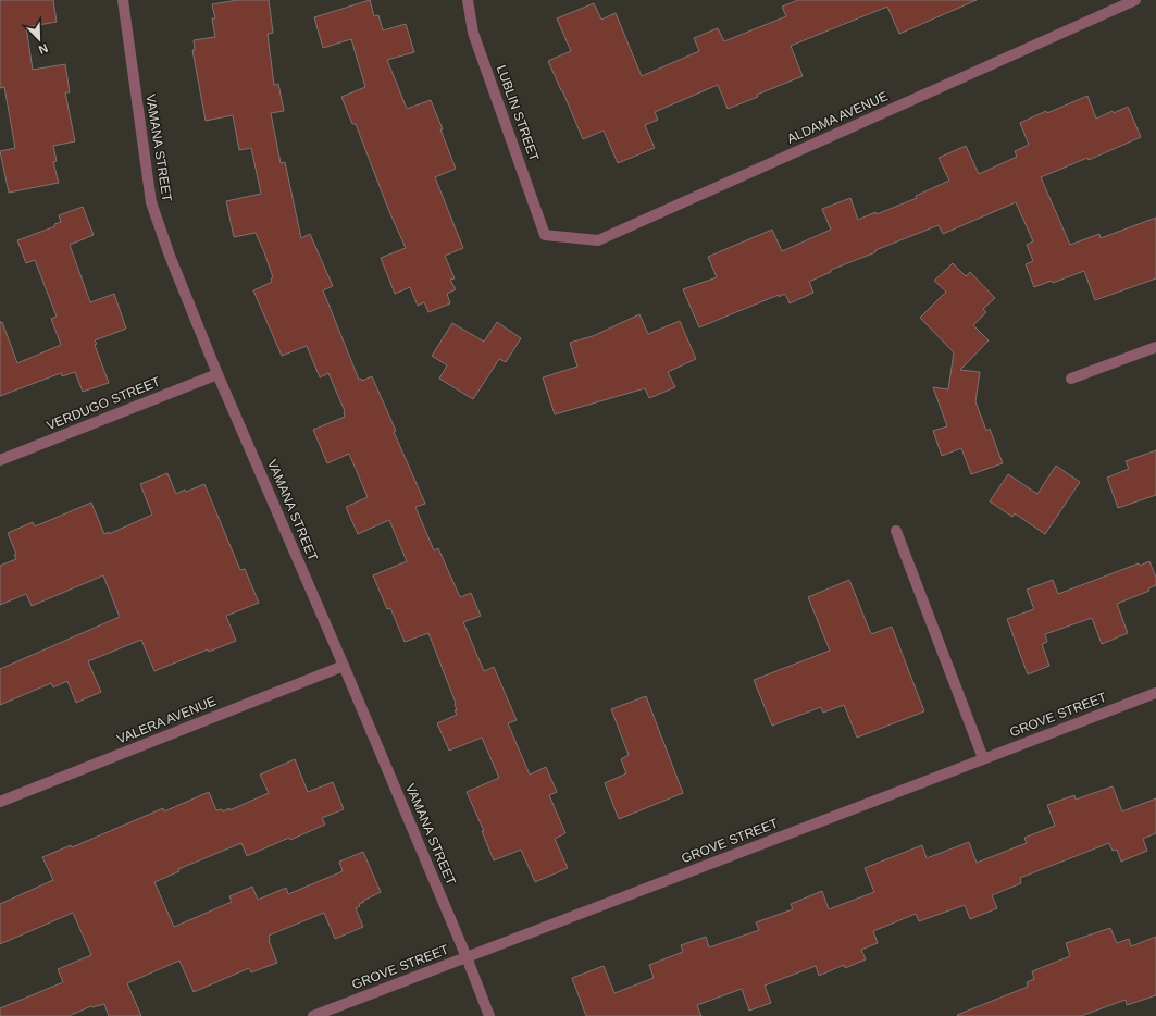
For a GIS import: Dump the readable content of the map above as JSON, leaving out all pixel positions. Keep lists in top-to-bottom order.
{
  "streets": {
    "street": [
      "LUBLIN STREET",
      "ALDAMA AVENUE",
      "VAMANA STREET",
      "VERDUGO STREET",
      "GROVE STREET",
      "VALERA AVENUE"
    ]
  },
  "crossings": [
    ["LUBLIN STREET", "ALDAMA AVENUE"],
    ["VAMANA STREET", "VERDUGO STREET"],
    ["VAMANA STREET", "GROVE STREET"],
    ["VAMANA STREET", "VALERA AVENUE"]
  ],
  "north": "bottom right"
}
